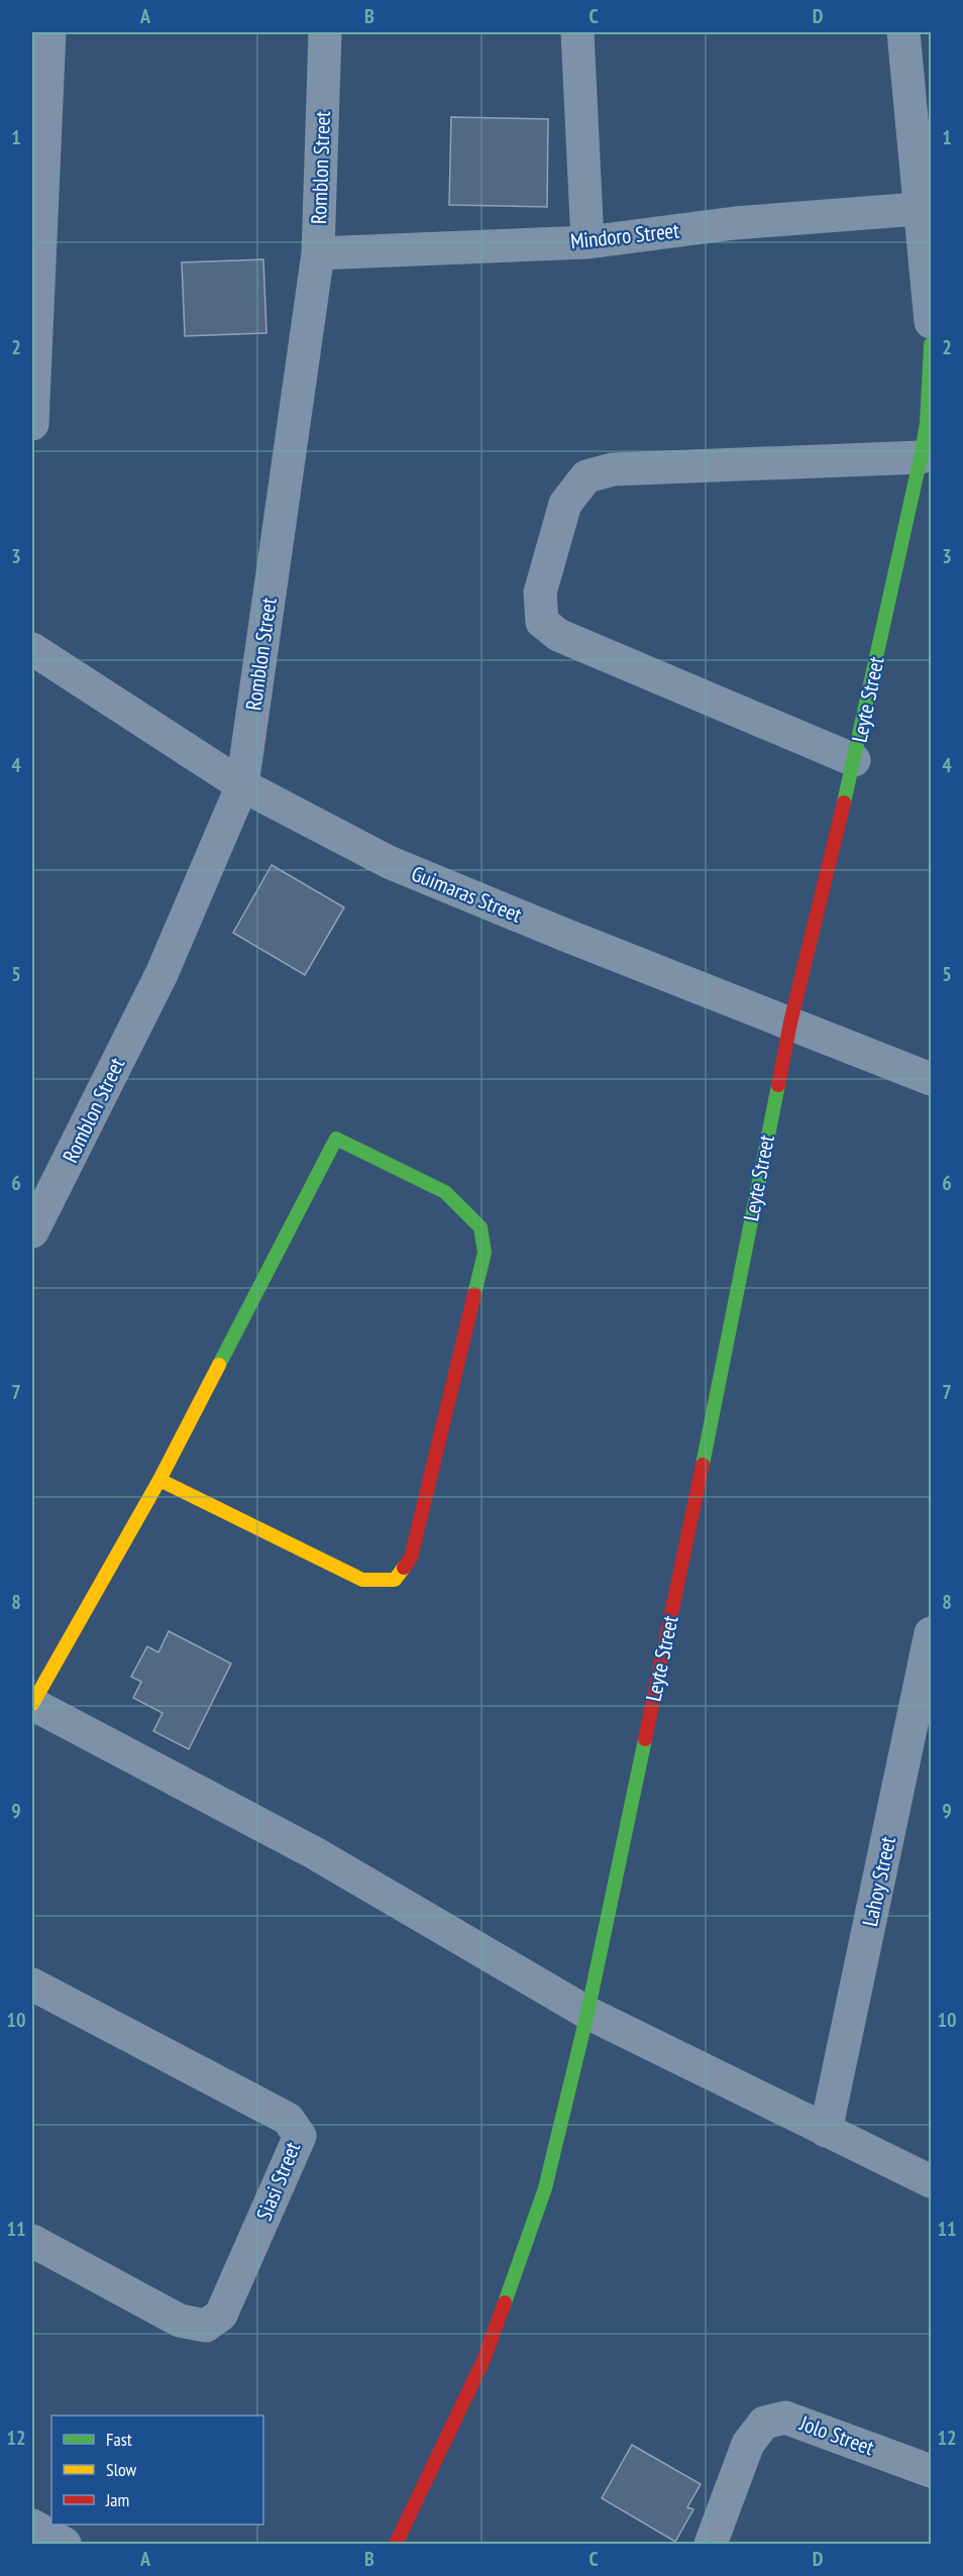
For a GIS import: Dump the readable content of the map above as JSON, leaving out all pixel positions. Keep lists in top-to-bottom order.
{
  "streets": {
    "street": [
      "Romblon Street",
      "Mindoro Street",
      "Leyte Street",
      "Guimaras Street",
      "Lahoy Street",
      "Siasi Street",
      "Jolo Street"
    ]
  },
  "crossings": [
    ["Romblon Street", "Mindoro Street"],
    ["Romblon Street", "Guimaras Street"],
    ["Leyte Street", "Guimaras Street"]
  ],
  "legend": ["Fast", "Slow", "Jam"],
  "grid": {
    "columns": [
      "A",
      "B",
      "C",
      "D"
    ],
    "rows": [
      "1",
      "2",
      "3",
      "4",
      "5",
      "6",
      "7",
      "8",
      "9",
      "10",
      "11",
      "12"
    ]
  }
}
